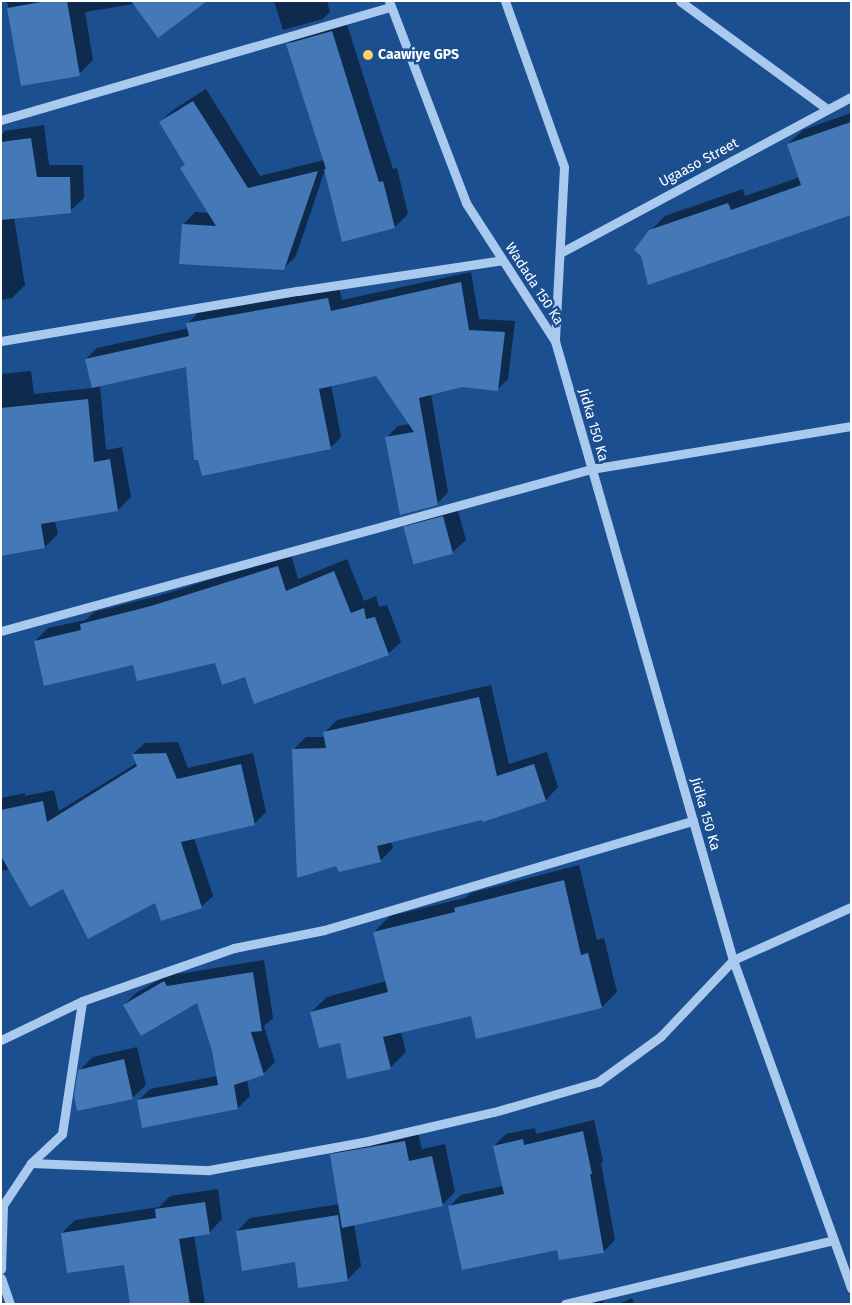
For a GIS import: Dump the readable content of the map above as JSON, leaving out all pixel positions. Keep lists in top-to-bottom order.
{
  "streets": {
    "street": ["Ugaaso Street", "Wadada 150 Ka", "Jidka 150 Ka"]
  },
  "crossings": [
    ["Ugaaso Street", "Wadada 150 Ka"],
    ["Wadada 150 Ka", "Jidka 150 Ka"]
  ],
  "places": ["Caawiye GPS"]
}
